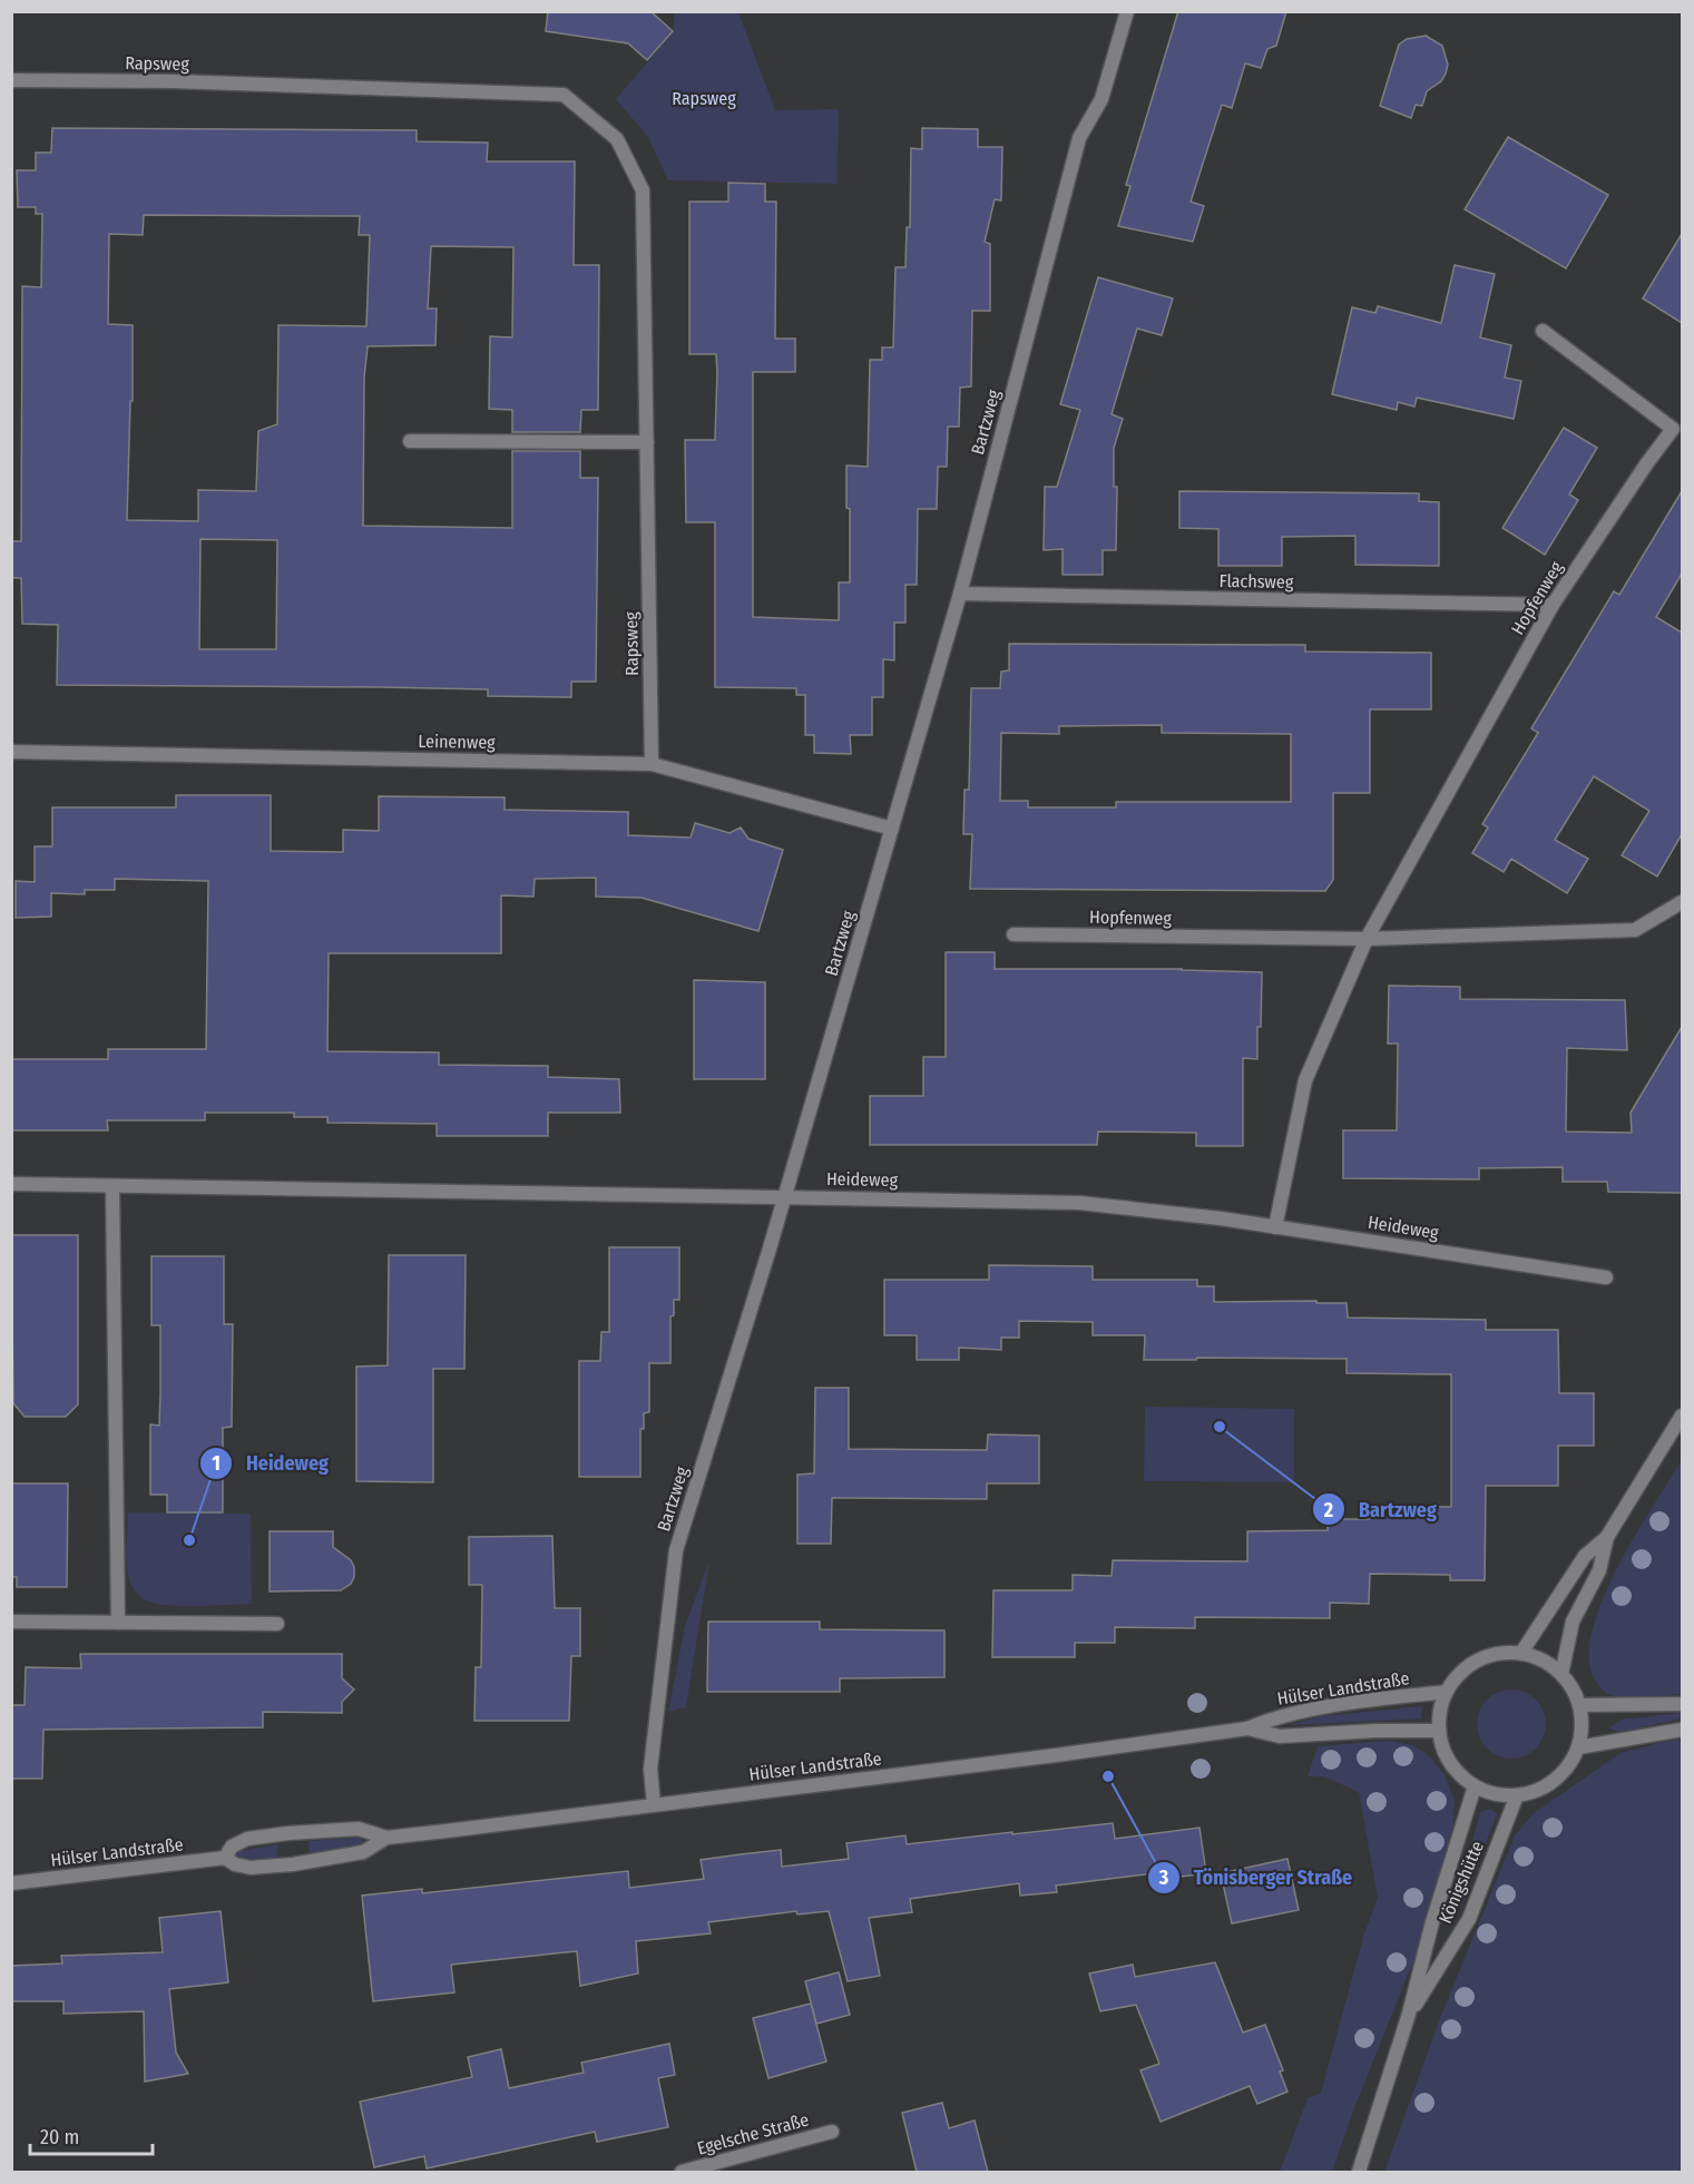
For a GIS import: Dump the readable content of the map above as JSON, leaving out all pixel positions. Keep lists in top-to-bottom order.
{
  "streets": {
    "street": [
      "Rapsweg",
      "Bartzweg",
      "Flachsweg",
      "Hopfenweg",
      "Leinenweg",
      "Heideweg",
      "Hülser Landstraße",
      "Königshütte",
      "Egelsche Straße"
    ]
  },
  "crossings": [
    ["Rapsweg", "Leinenweg"],
    ["Bartzweg", "Flachsweg"],
    ["Bartzweg", "Leinenweg"],
    ["Bartzweg", "Heideweg"],
    ["Bartzweg", "Hülser Landstraße"],
    ["Flachsweg", "Hopfenweg"],
    ["Hopfenweg", "Heideweg"],
    ["Hülser Landstraße", "Königshütte"]
  ],
  "parks": ["Rapsweg"],
  "places": ["Bartzweg", "Heideweg", "Tönisberger Straße"],
  "scale_bar": "20 m"
}
